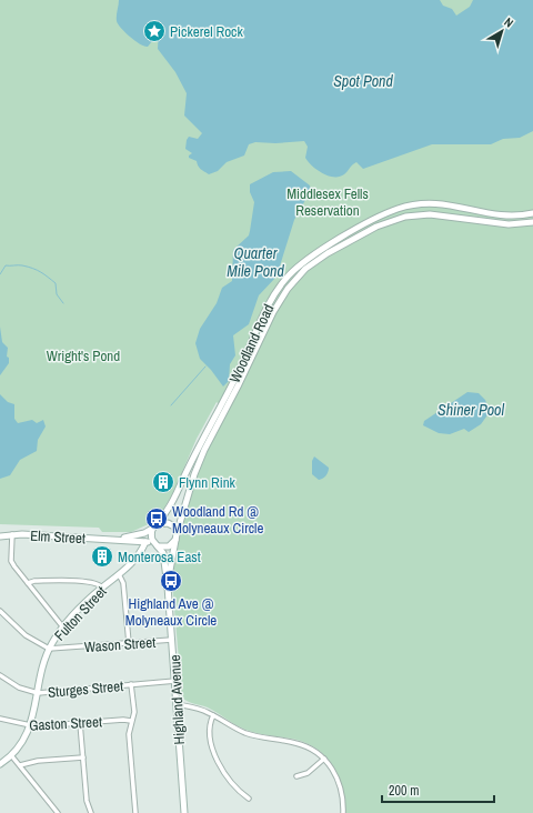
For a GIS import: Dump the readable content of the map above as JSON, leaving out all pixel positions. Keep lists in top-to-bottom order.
{
  "streets": {
    "main road": [
      "Woodland Road",
      "Elm Street",
      "Fulton Street",
      "Highland Avenue"
    ],
    "street": ["Wason Street", "Sturges Street", "Gaston Street"]
  },
  "crossings": [
    ["Woodland Road", "Elm Street"],
    ["Woodland Road", "Highland Avenue"],
    ["Elm Street", "Fulton Street"],
    ["Elm Street", "Highland Avenue"],
    ["Fulton Street", "Wason Street"],
    ["Fulton Street", "Sturges Street"],
    ["Fulton Street", "Gaston Street"],
    ["Wason Street", "Highland Avenue"],
    ["Sturges Street", "Highland Avenue"]
  ],
  "water": ["Spot Pond", "Quarter Mile Pond", "Shiner Pool"],
  "parks": ["Middlesex Fells Reservation", "Wright's Pond"],
  "places": {
    "place": ["Pickerel Rock"],
    "building": ["Flynn Rink", "Monterosa East"],
    "bus stop": ["Woodland Rd @ Molyneaux Circle", "Highland Ave @ Molyneaux Circle"]
  },
  "scale_bar": "200 m",
  "north": "top right"
}
